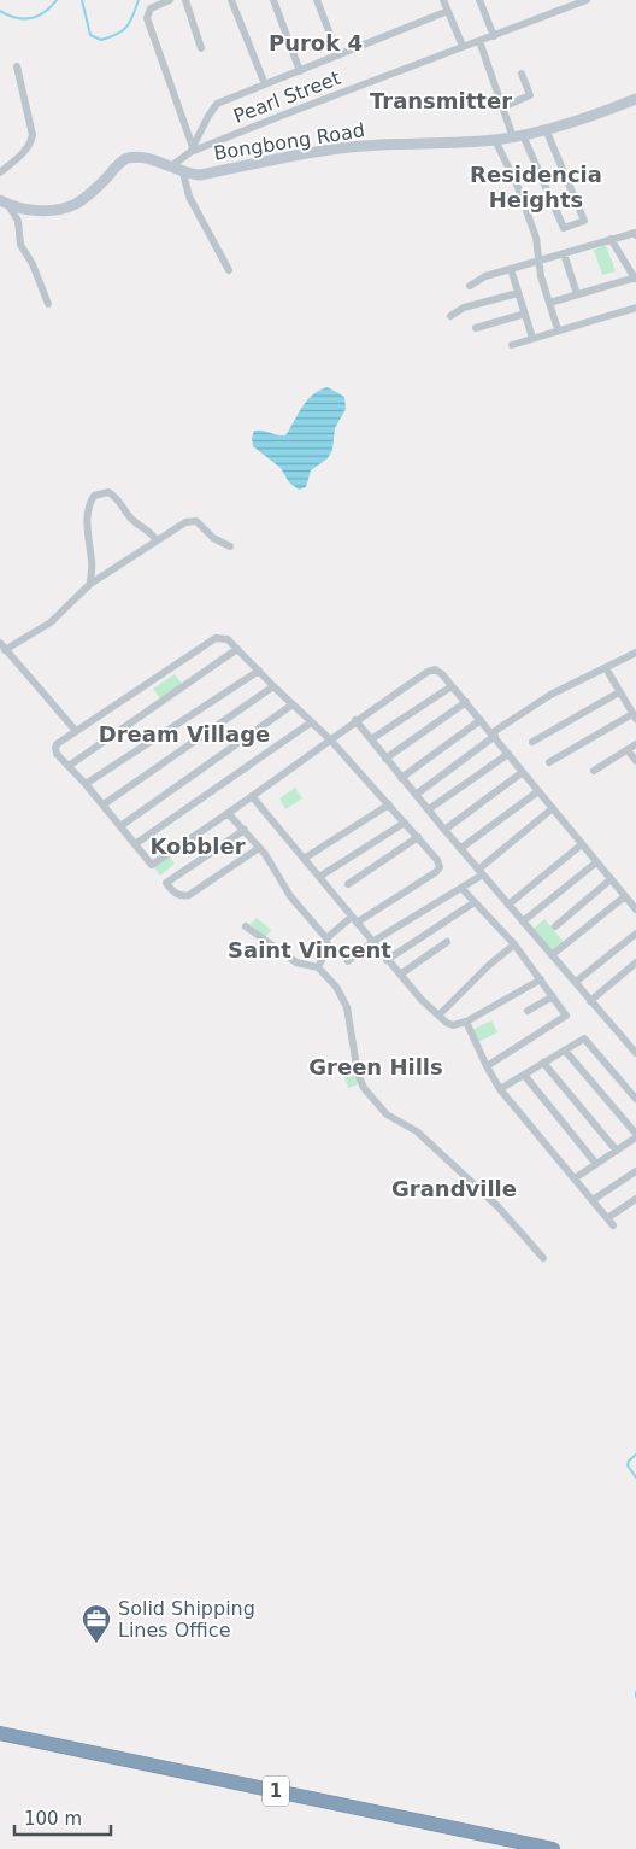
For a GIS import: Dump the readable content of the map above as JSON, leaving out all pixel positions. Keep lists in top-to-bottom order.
{
  "streets": {
    "highway": ["1"],
    "street": ["Pearl Street", "Bongbong Road"]
  },
  "crossings": [
    ["Pearl Street", "Bongbong Road"]
  ],
  "districts": [
    "Purok 4",
    "Transmitter",
    "Residencia Heights",
    "Dream Village",
    "Kobbler",
    "Saint Vincent",
    "Green Hills",
    "Grandville"
  ],
  "places": {
    "office": ["Solid Shipping Lines Office"]
  },
  "scale_bar": "100 m"
}
